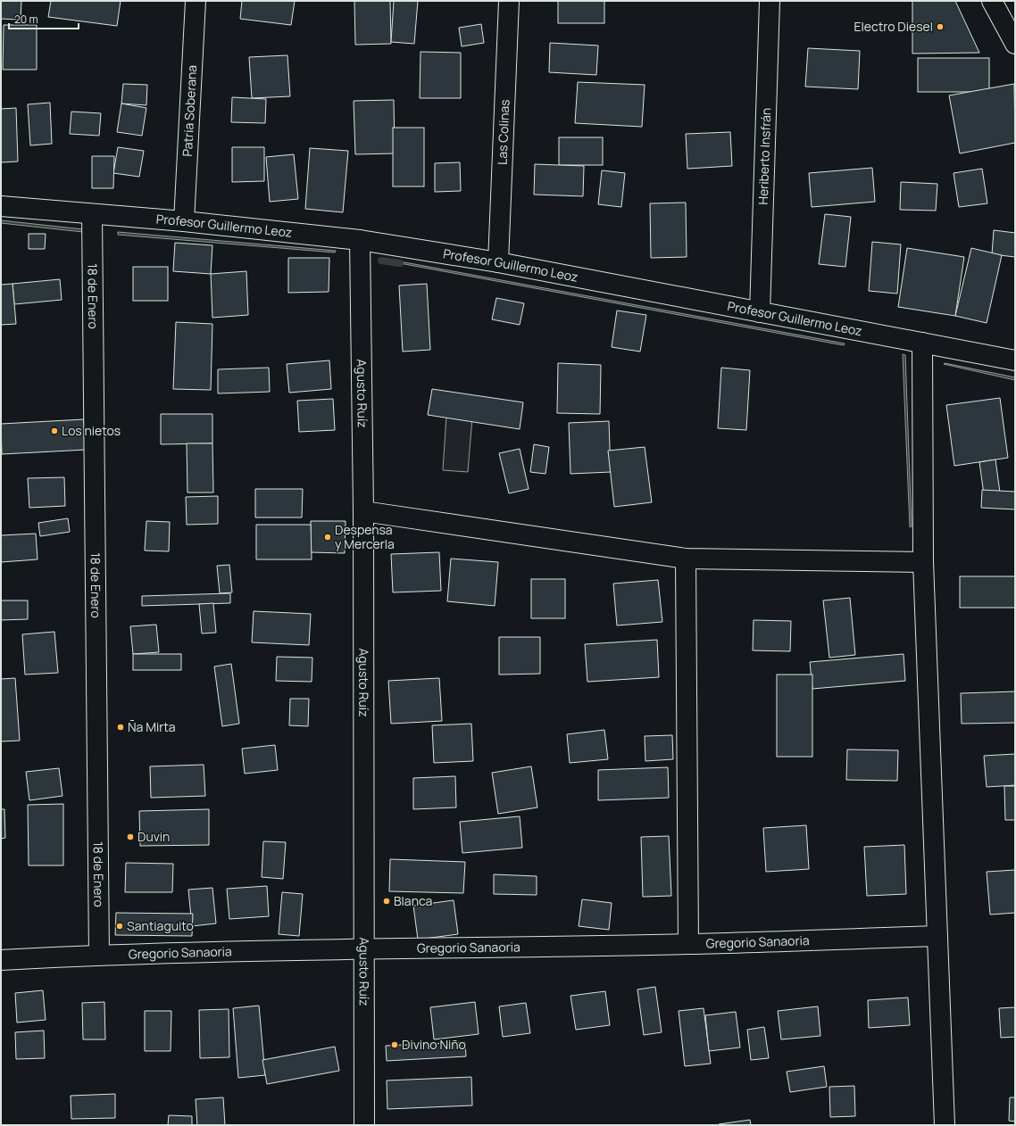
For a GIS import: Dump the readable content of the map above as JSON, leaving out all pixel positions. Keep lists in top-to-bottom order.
{
  "streets": {
    "street": [
      "Patria Soberana",
      "Las Colinas",
      "Heriberto Insfrán",
      "Profesor Guillermo Leoz",
      "18 de Enero",
      "Agusto Ruíz",
      "Gregorio Sanaoria"
    ]
  },
  "crossings": [
    ["Patria Soberana", "Profesor Guillermo Leoz"],
    ["Las Colinas", "Profesor Guillermo Leoz"],
    ["Heriberto Insfrán", "Profesor Guillermo Leoz"],
    ["Profesor Guillermo Leoz", "18 de Enero"],
    ["Profesor Guillermo Leoz", "Agusto Ruíz"],
    ["18 de Enero", "Gregorio Sanaoria"],
    ["Agusto Ruíz", "Gregorio Sanaoria"]
  ],
  "places": [
    "Electro Diesel",
    "Los nietos",
    "Despensa y Mercerla",
    "Ña Mirta",
    "Duvin",
    "Blanca",
    "Santiaguito",
    "Divino Niño"
  ],
  "scale_bar": "20 m"
}
